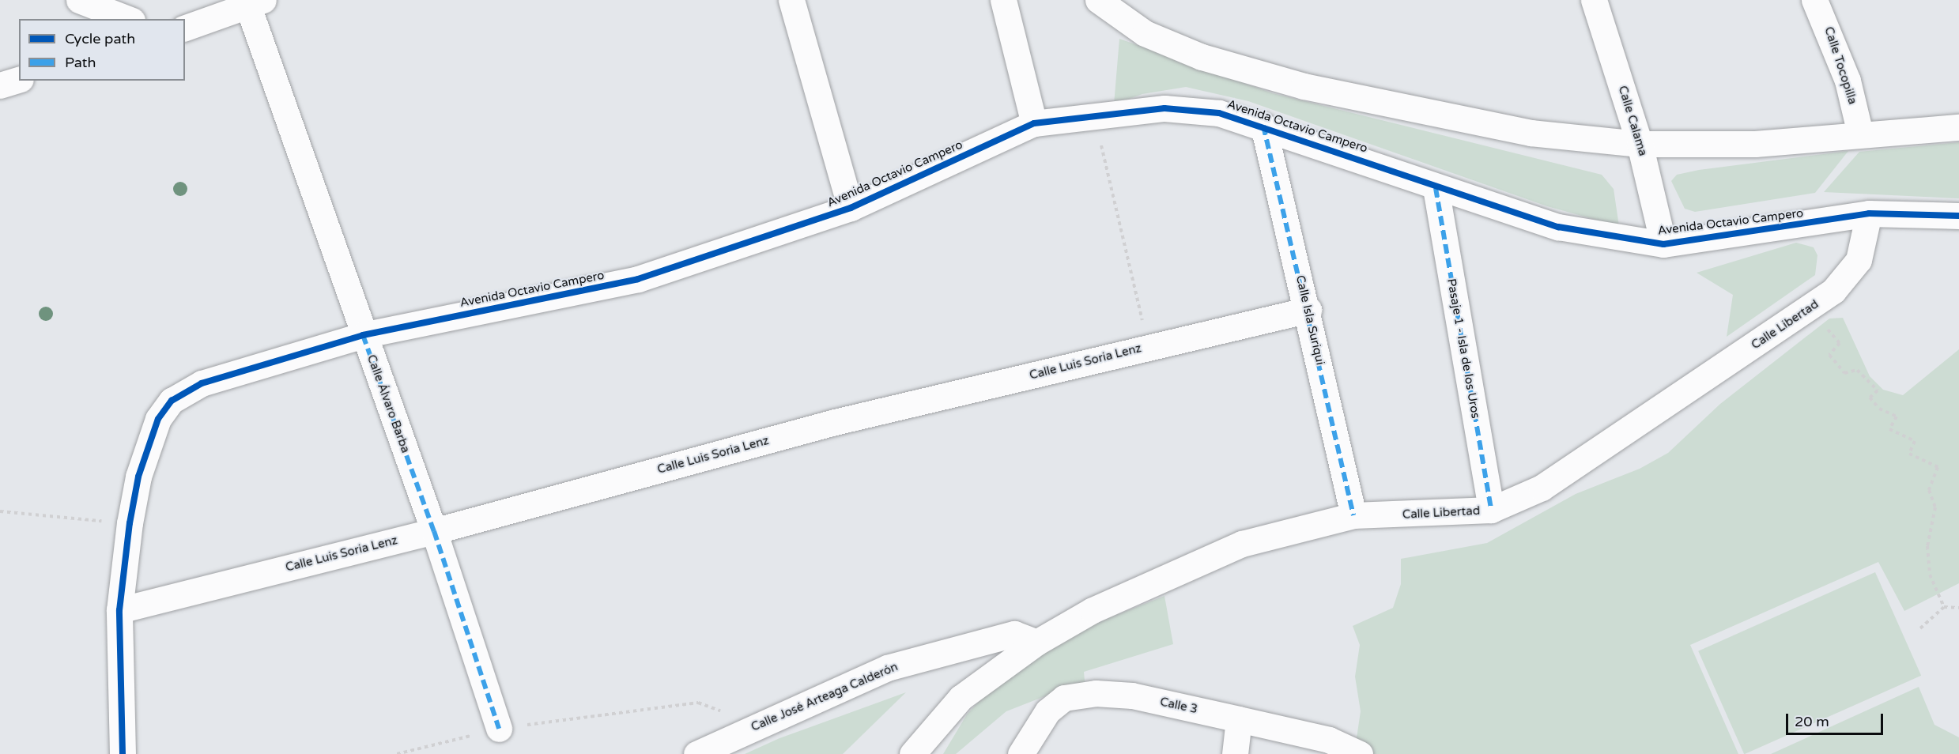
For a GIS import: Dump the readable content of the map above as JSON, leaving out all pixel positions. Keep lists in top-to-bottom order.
{
  "streets": {
    "street": [
      "Calle Tocopilla",
      "Calle Calama",
      "Avenida Octavio Campero",
      "Calle Isla Suriqui",
      "Calle Libertad",
      "Pasaje 1 - Isla de los Uros",
      "Calle Luis Soria Lenz",
      "Calle Álvaro Barba",
      "Calle José Arteaga Calderón",
      "Calle 3"
    ]
  },
  "crossings": [
    ["Calle Calama", "Avenida Octavio Campero"],
    ["Avenida Octavio Campero", "Calle Isla Suriqui"],
    ["Avenida Octavio Campero", "Calle Libertad"],
    ["Avenida Octavio Campero", "Pasaje 1 - Isla de los Uros"],
    ["Avenida Octavio Campero", "Calle Luis Soria Lenz"],
    ["Avenida Octavio Campero", "Calle Álvaro Barba"],
    ["Calle Isla Suriqui", "Calle Libertad"],
    ["Calle Isla Suriqui", "Calle Luis Soria Lenz"],
    ["Calle Libertad", "Pasaje 1 - Isla de los Uros"],
    ["Calle Libertad", "Calle José Arteaga Calderón"],
    ["Calle Luis Soria Lenz", "Calle Álvaro Barba"]
  ],
  "legend": ["Cycle path", "Path"],
  "scale_bar": "20 m"
}
